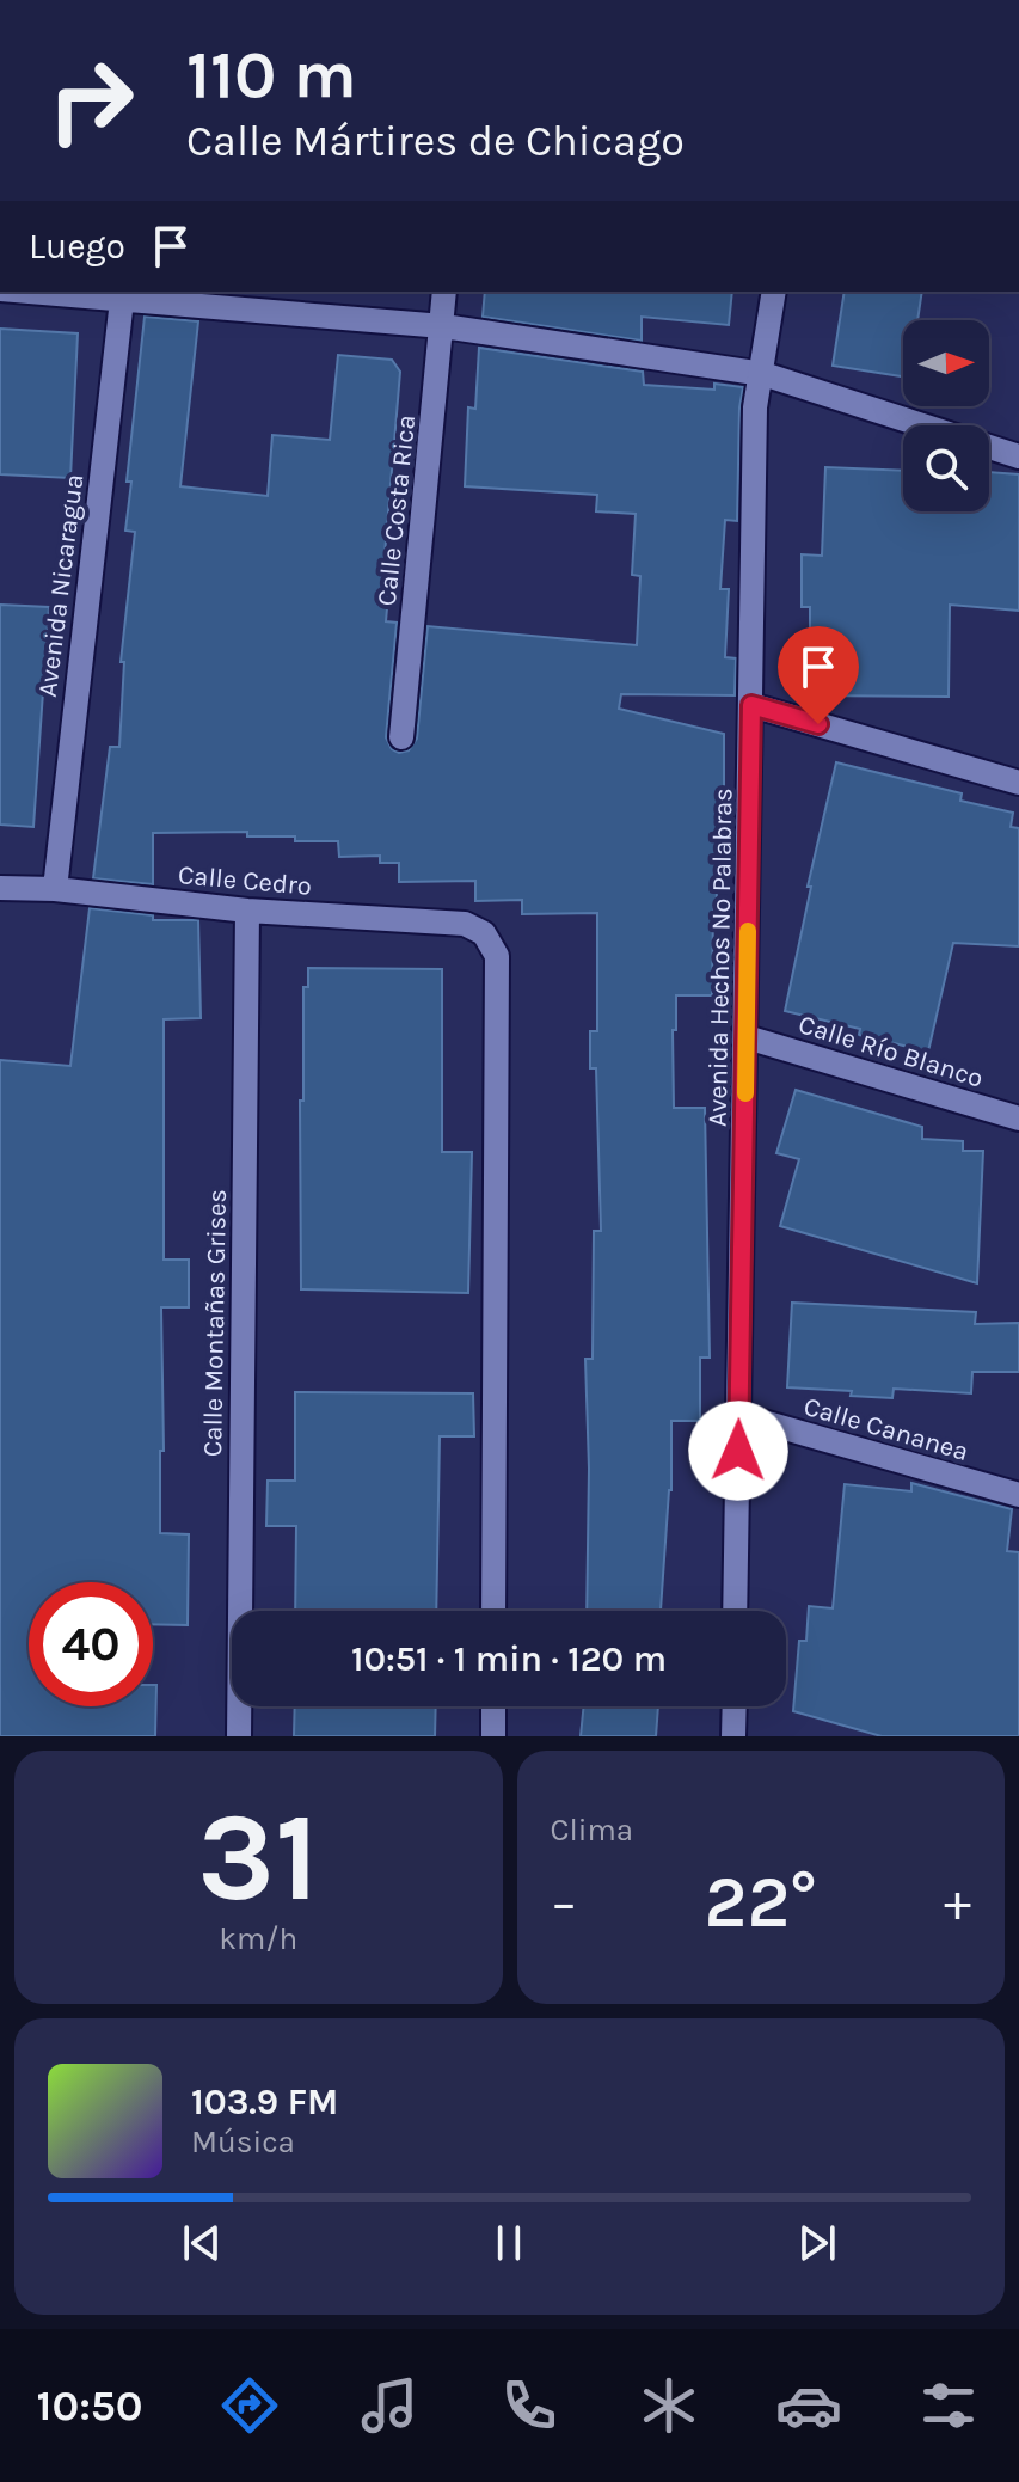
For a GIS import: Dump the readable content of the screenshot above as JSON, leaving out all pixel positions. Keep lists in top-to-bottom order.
{
  "streets": {
    "street": [
      "Calle Costa Rica",
      "Avenida Nicaragua",
      "Calle Cedro",
      "Avenida Hechos No Palabras",
      "Calle Río Blanco",
      "Calle Montañas Grises",
      "Calle Cananea"
    ]
  },
  "crossings": [
    ["Avenida Nicaragua", "Calle Cedro"],
    ["Calle Cedro", "Calle Montañas Grises"],
    ["Avenida Hechos No Palabras", "Calle Río Blanco"],
    ["Avenida Hechos No Palabras", "Calle Cananea"]
  ],
  "north": "right",
  "page": {
    "turn": ["110 m", "Calle Mártires de Chicago"],
    "then": "Luego",
    "limit": "40",
    "trip": "10:51 · 1 min · 120 m",
    "tile": [
      ["31", "km/h"],
      "Clima"
    ],
    "heat": ["−", "22°", "+"],
    "song": ["103.9 FM", "Música"],
    "tabs": "10:50"
  }
}
